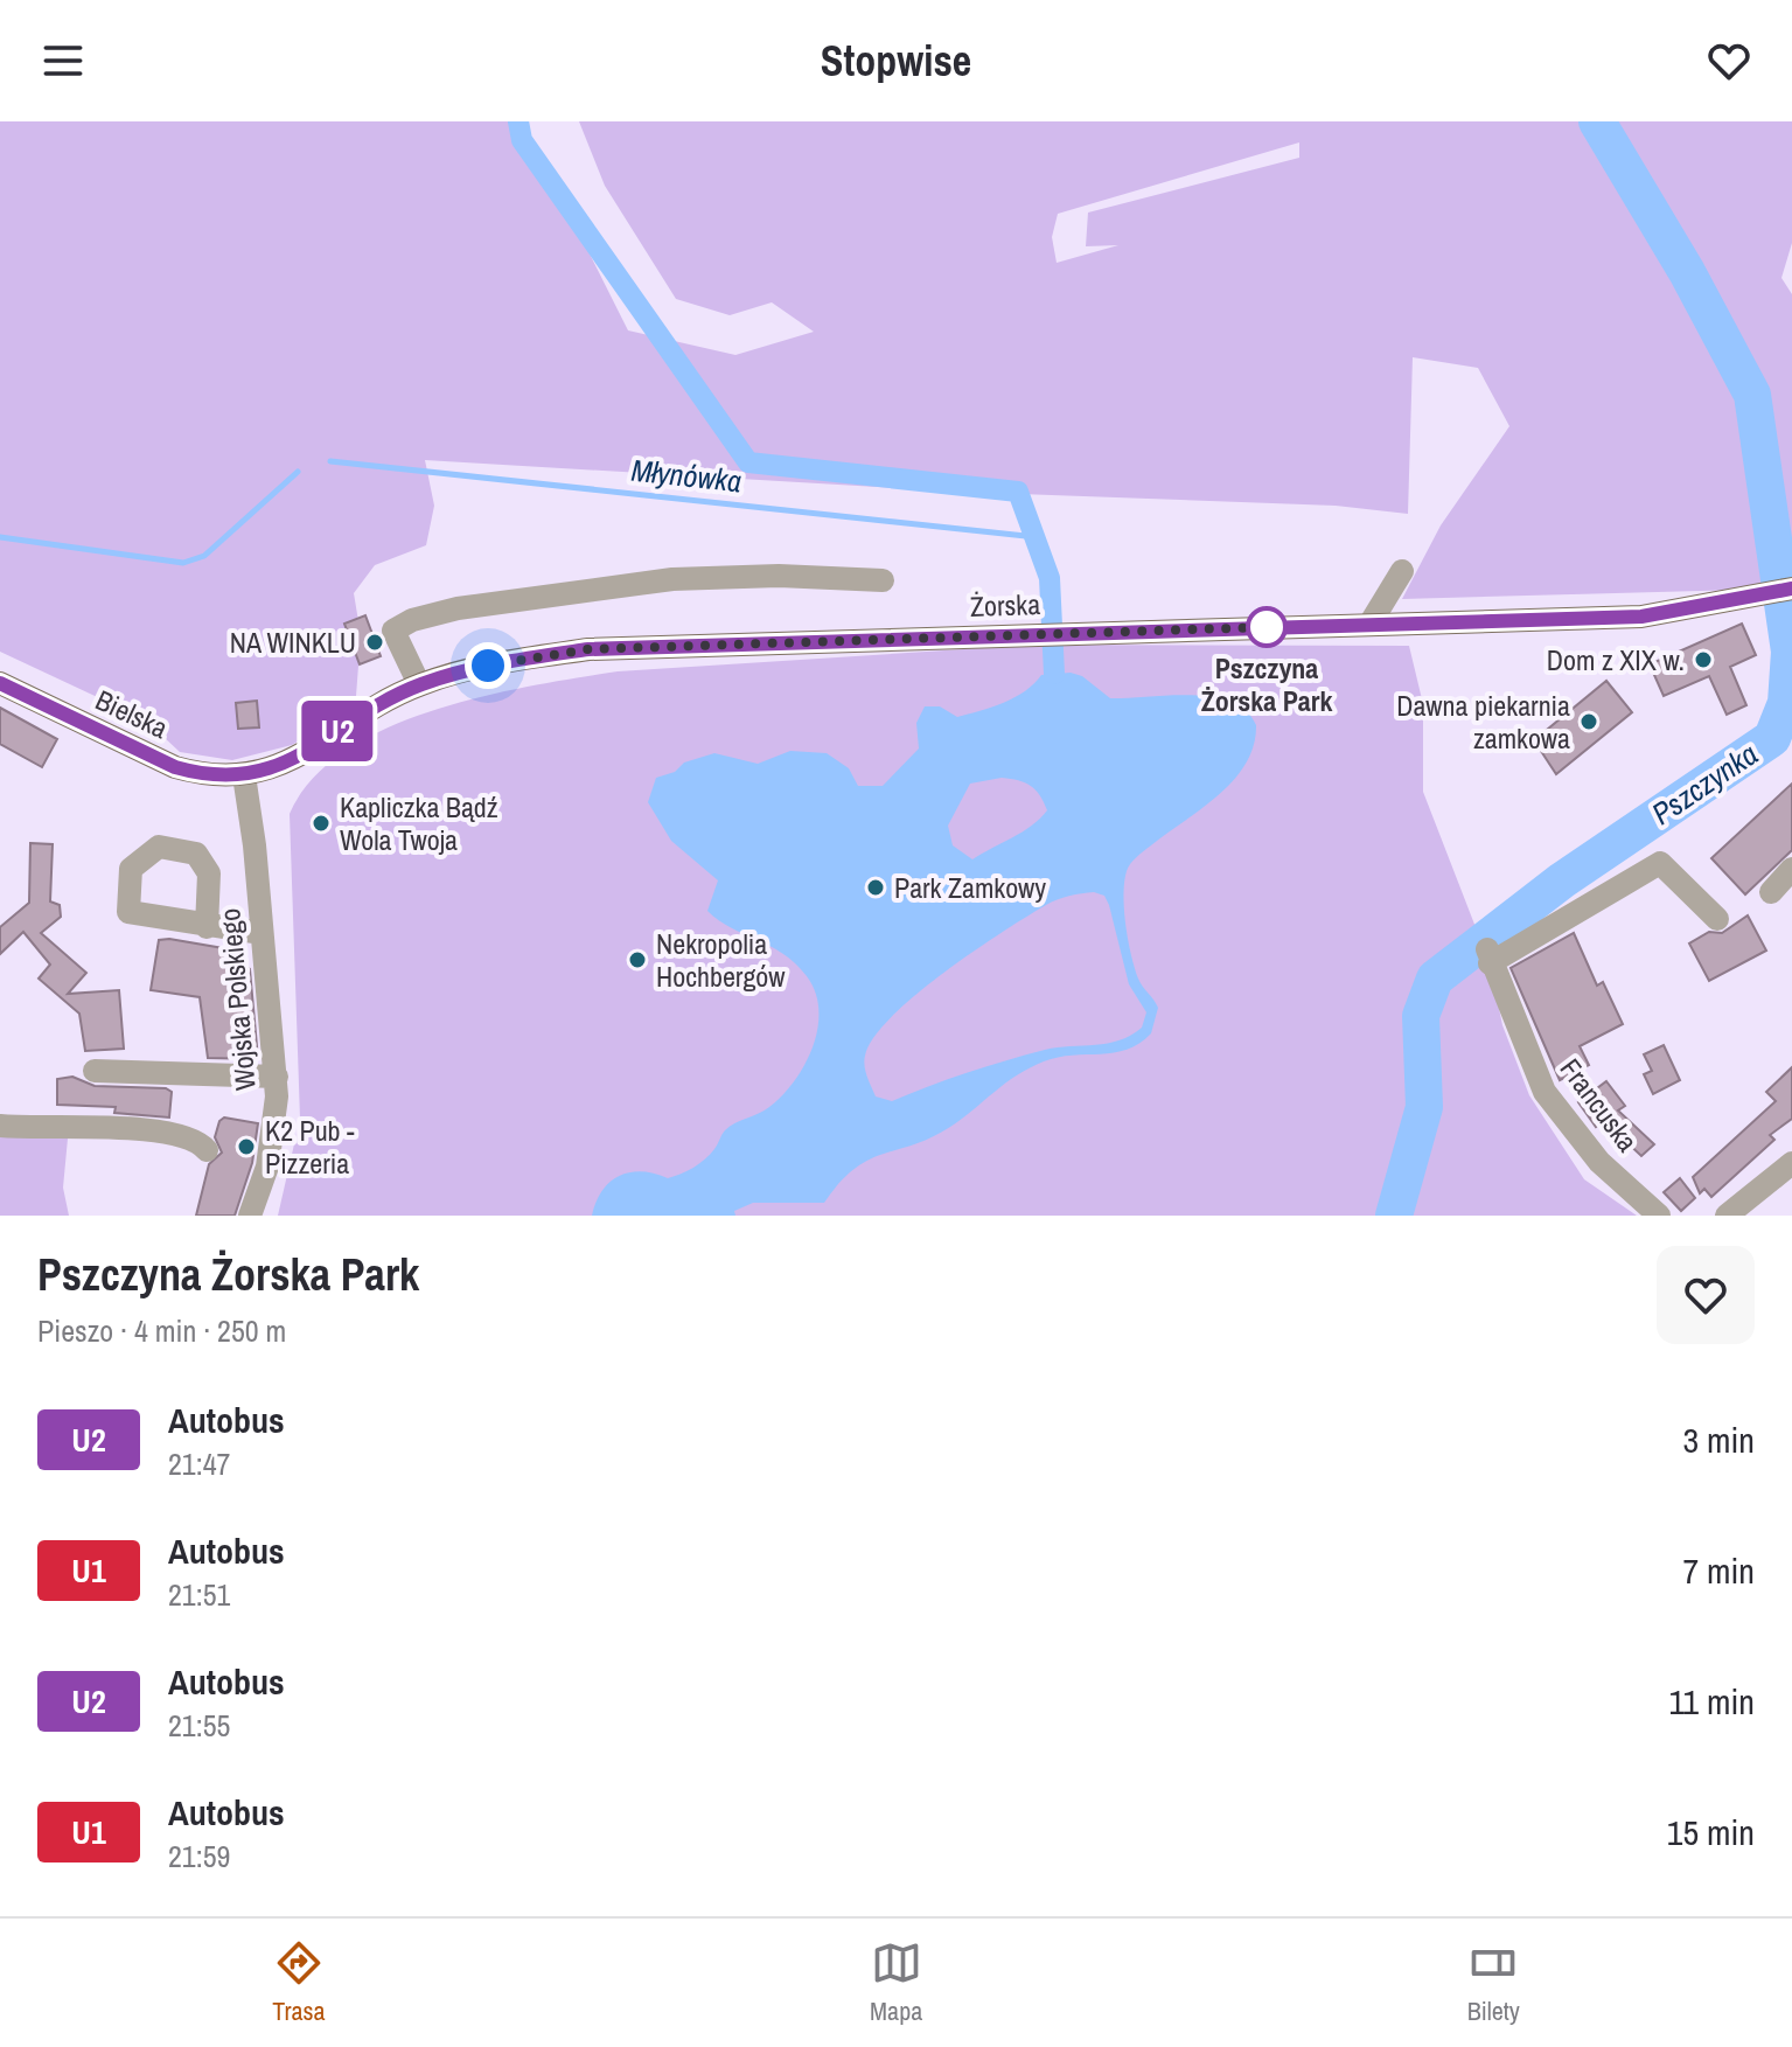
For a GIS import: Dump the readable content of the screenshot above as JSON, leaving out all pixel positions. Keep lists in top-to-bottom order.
{
  "streets": {
    "main road": ["Żorska", "Bielska"],
    "street": ["Wojska Polskiego", "Francuska"]
  },
  "crossings": [
    ["Żorska", "Bielska"],
    ["Żorska", "Wojska Polskiego"],
    ["Bielska", "Wojska Polskiego"]
  ],
  "water": ["Młynówka", "Pszczynka"],
  "places": [
    "Pszczyna Żorska Park",
    "NA WINKLU",
    "Dom z XIX w.",
    "Dawna piekarnia zamkowa",
    "Kapliczka Bądź Wola Twoja",
    "Park Zamkowy",
    "Nekropolia Hochbergów",
    "K2 Pub - Pizzeria"
  ],
  "lines": ["bus line U2"],
  "page": {
    "header": "Stopwise",
    "on_map": "U2",
    "heading": ["Pszczyna Żorska Park", "Pieszo · 4 min · 250 m"],
    "list": [
      {
        "mark": "U2",
        "name": "Autobus",
        "note": "21:47",
        "value": "3 min"
      },
      {
        "mark": "U1",
        "name": "Autobus",
        "note": "21:51",
        "value": "7 min"
      },
      {
        "mark": "U2",
        "name": "Autobus",
        "note": "21:55",
        "value": "11 min"
      },
      {
        "mark": "U1",
        "name": "Autobus",
        "note": "21:59",
        "value": "15 min"
      }
    ],
    "tabs": ["Trasa", "Mapa", "Bilety"]
  }
}
